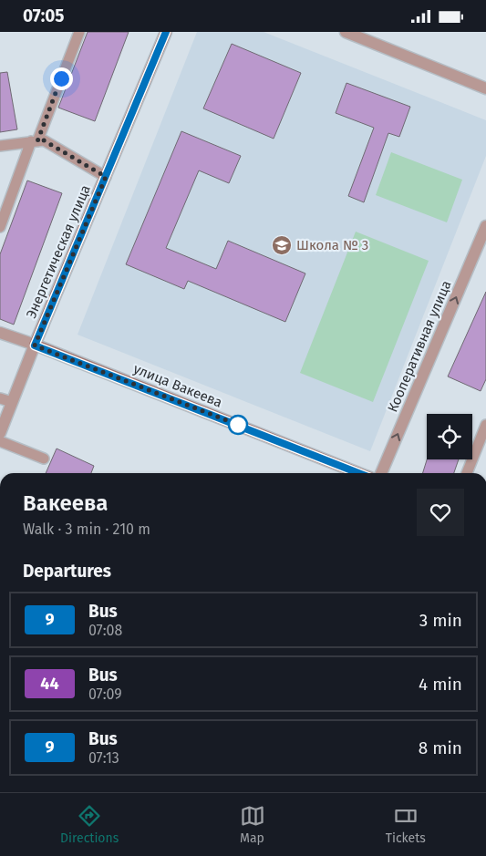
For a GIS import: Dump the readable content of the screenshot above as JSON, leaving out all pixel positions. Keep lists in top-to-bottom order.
{
  "streets": {
    "street": ["Энергетическая улица", "Кооперативная улица", "улица Вакеева"]
  },
  "crossings": [
    ["Энергетическая улица", "улица Вакеева"]
  ],
  "one_way": ["Кооперативная улица"],
  "places": {
    "school or university": ["Школа № 3"]
  },
  "lines": ["bus line 9"],
  "page": {
    "status": "07:05",
    "heading": [
      ["Вакеева", "Walk · 3 min · 210 m"],
      "Departures"
    ],
    "list": [
      {
        "mark": "9",
        "name": "Bus",
        "note": "07:08",
        "value": "3 min"
      },
      {
        "mark": "44",
        "name": "Bus",
        "note": "07:09",
        "value": "4 min"
      },
      {
        "mark": "9",
        "name": "Bus",
        "note": "07:13",
        "value": "8 min"
      }
    ],
    "tabs": ["Directions", "Map", "Tickets"]
  }
}
